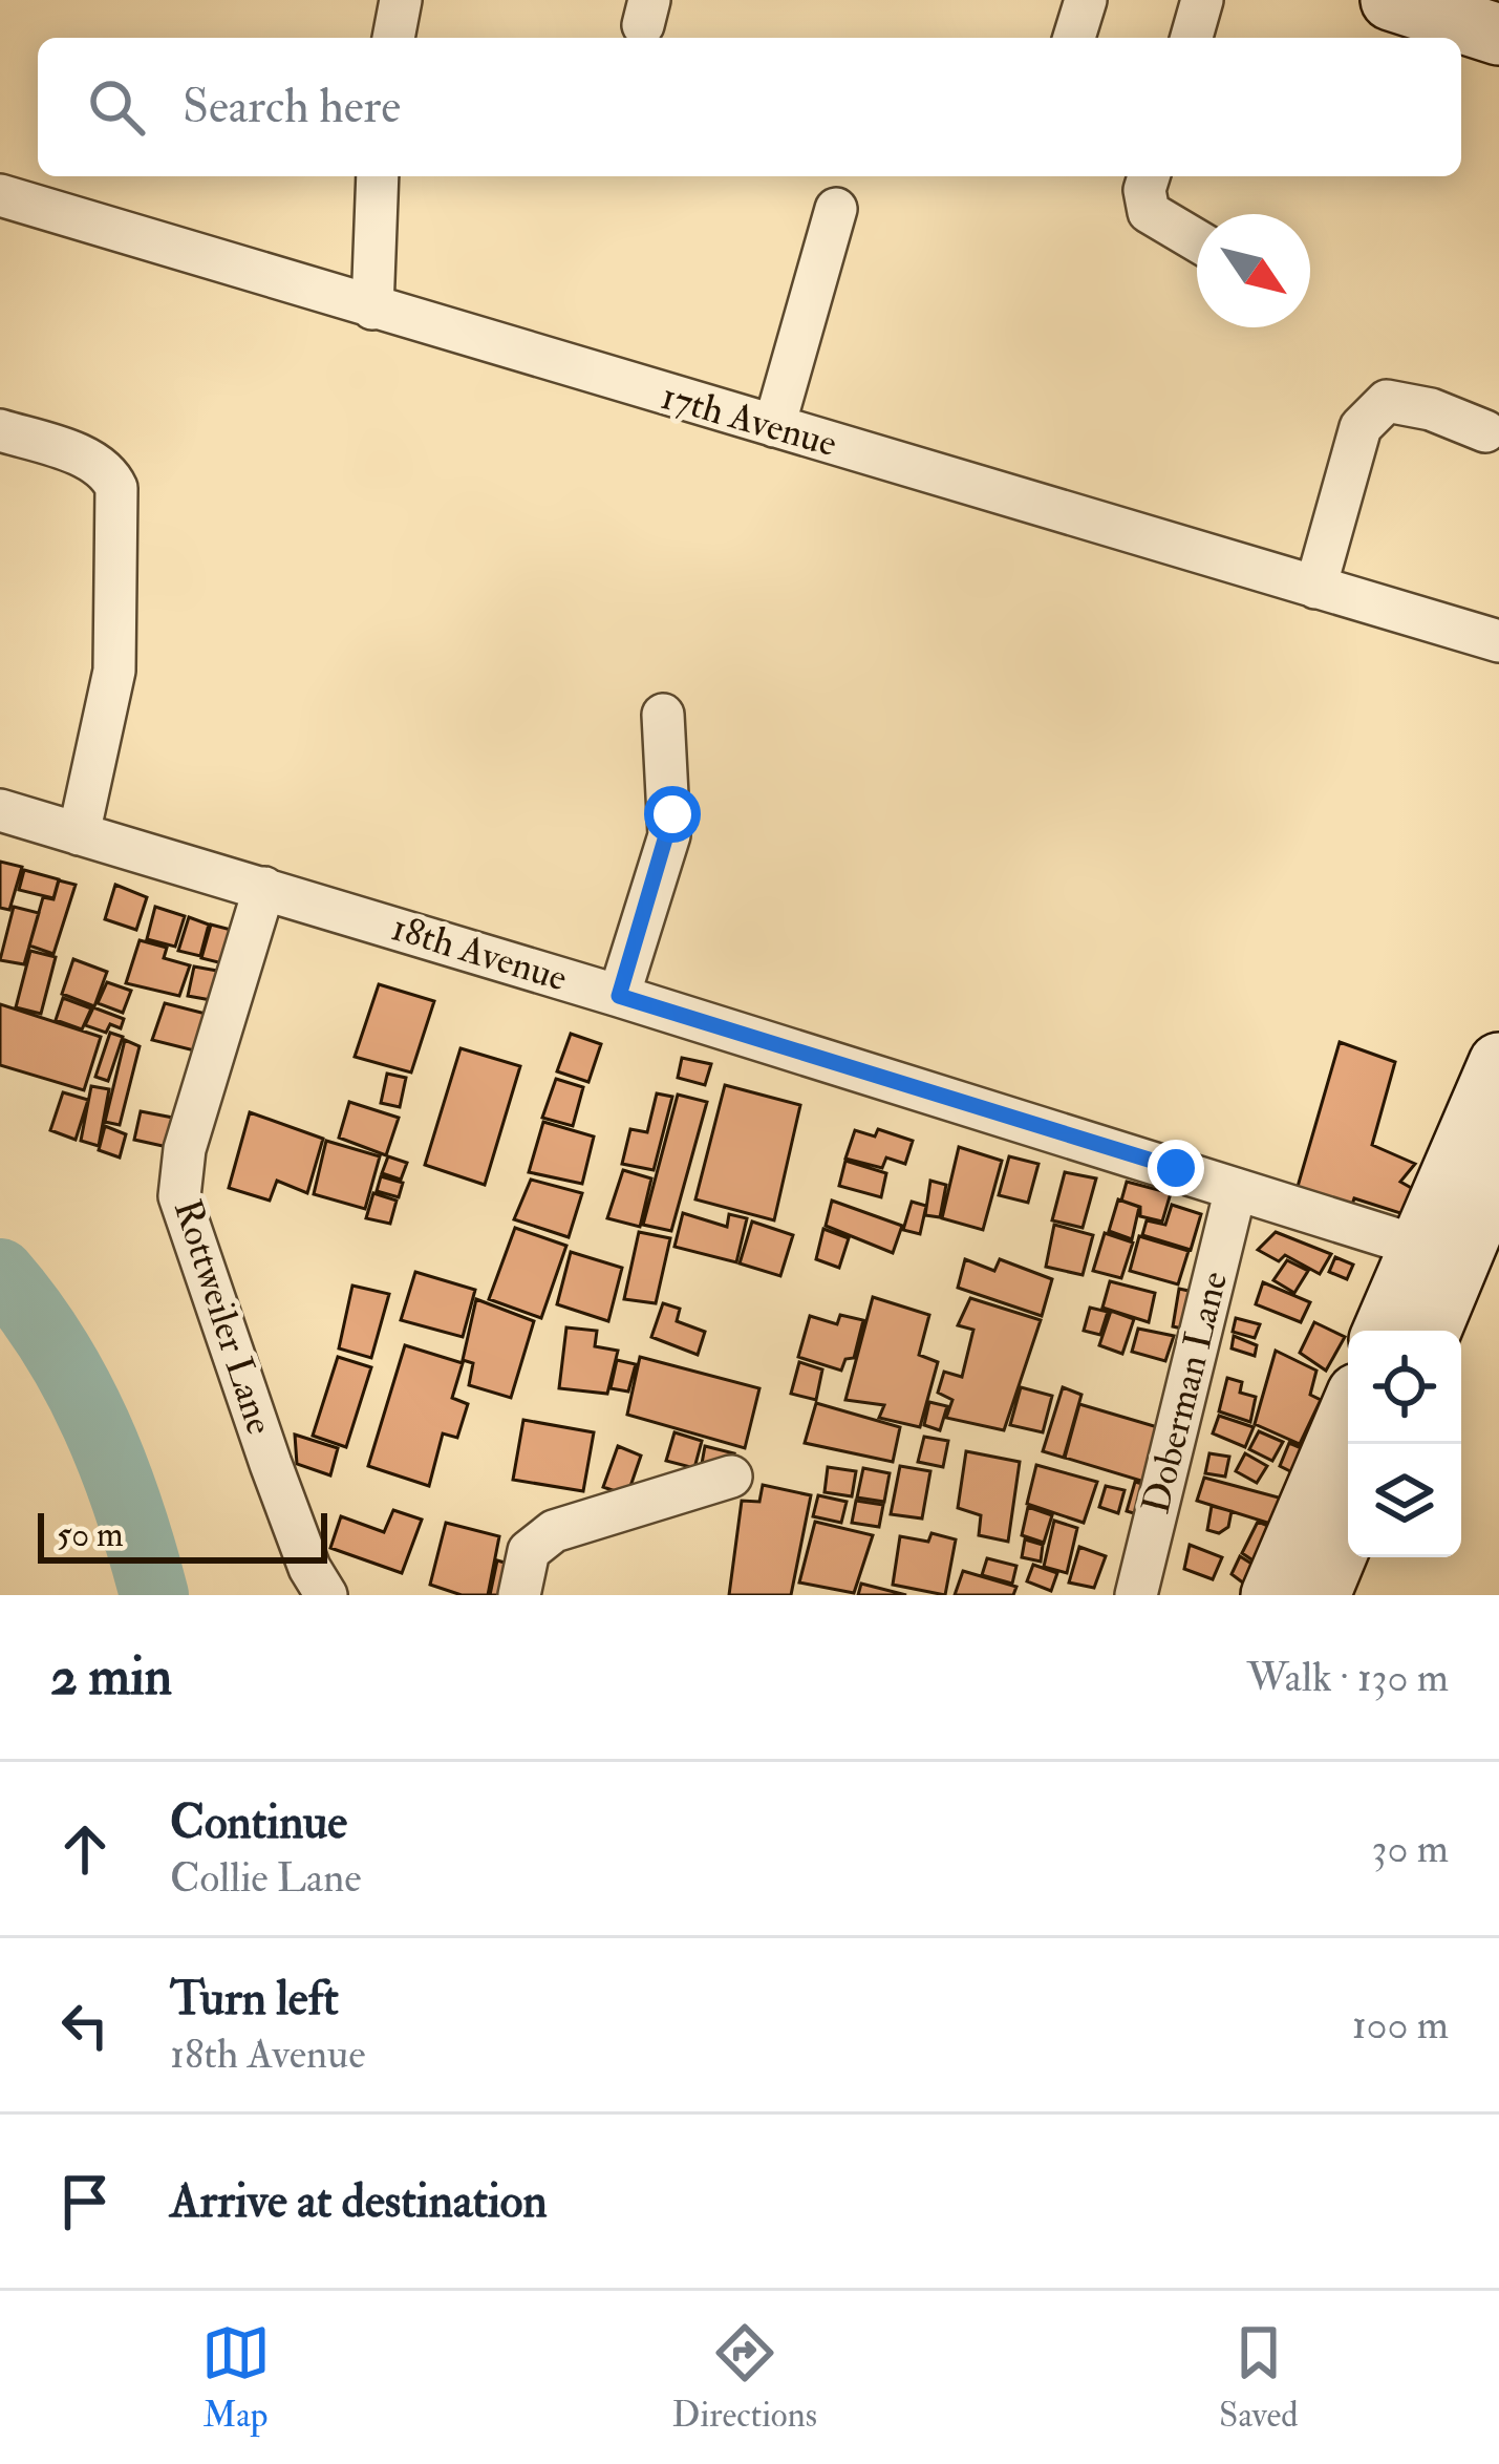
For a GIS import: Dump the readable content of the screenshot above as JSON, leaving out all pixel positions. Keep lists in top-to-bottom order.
{
  "streets": {
    "street": [
      "17th Avenue",
      "18th Avenue",
      "Rottweiler Lane",
      "Doberman Lane"
    ]
  },
  "crossings": [
    ["18th Avenue", "Rottweiler Lane"],
    ["18th Avenue", "Doberman Lane"]
  ],
  "scale_bar": "50 m",
  "north": "bottom right",
  "page": {
    "search": "Search here",
    "scale": "50 m",
    "heading": ["2 min", "Walk · 130 m"],
    "list": [
      ["Continue", "Collie Lane", "30 m"],
      ["Turn left", "18th Avenue", "100 m"],
      "Arrive at destination"
    ],
    "nav": ["Map", "Directions", "Saved"]
  }
}
